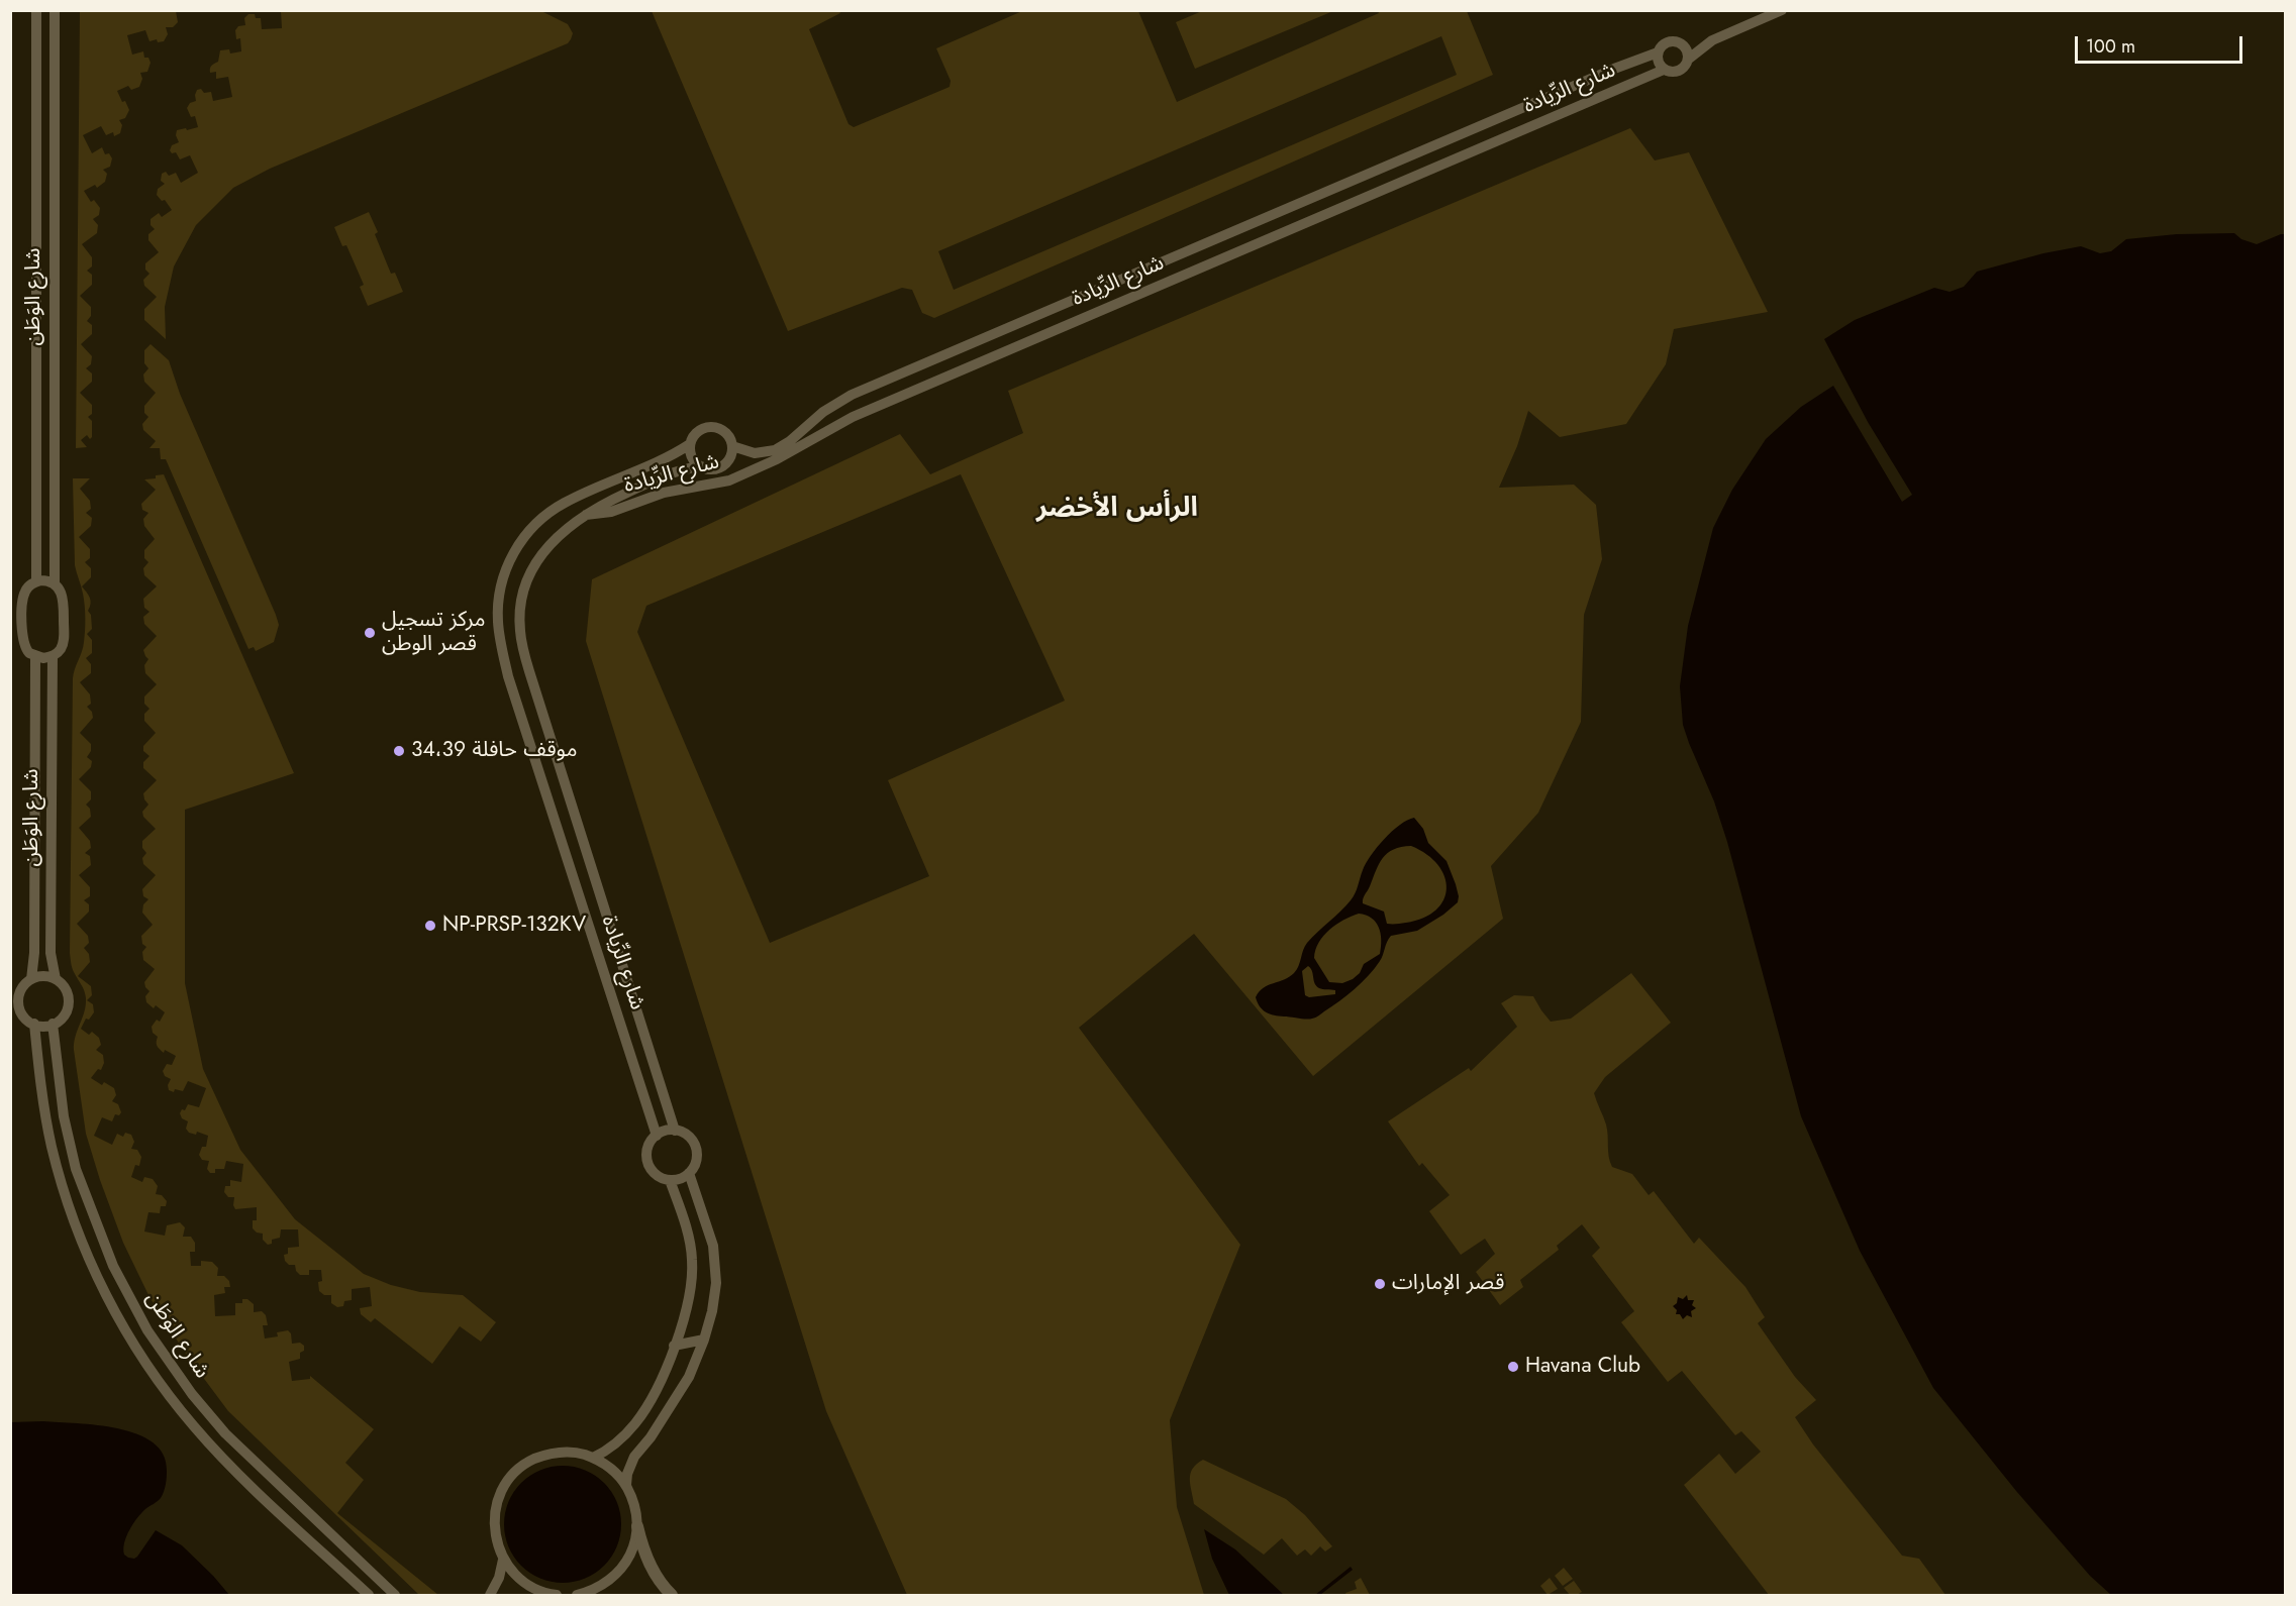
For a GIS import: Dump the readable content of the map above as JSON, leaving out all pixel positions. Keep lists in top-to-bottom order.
{
  "streets": {
    "street": ["شارع الرِّيادة", "شارع الوَطَن"]
  },
  "districts": ["الرأس الأخضر"],
  "places": [
    "مركز تسجيل قصر الوطن",
    "موقف حافلة 34،39",
    "NP-PRSP-132KV",
    "قصر الإمارات",
    "Havana Club"
  ],
  "scale_bar": "100 m"
}
